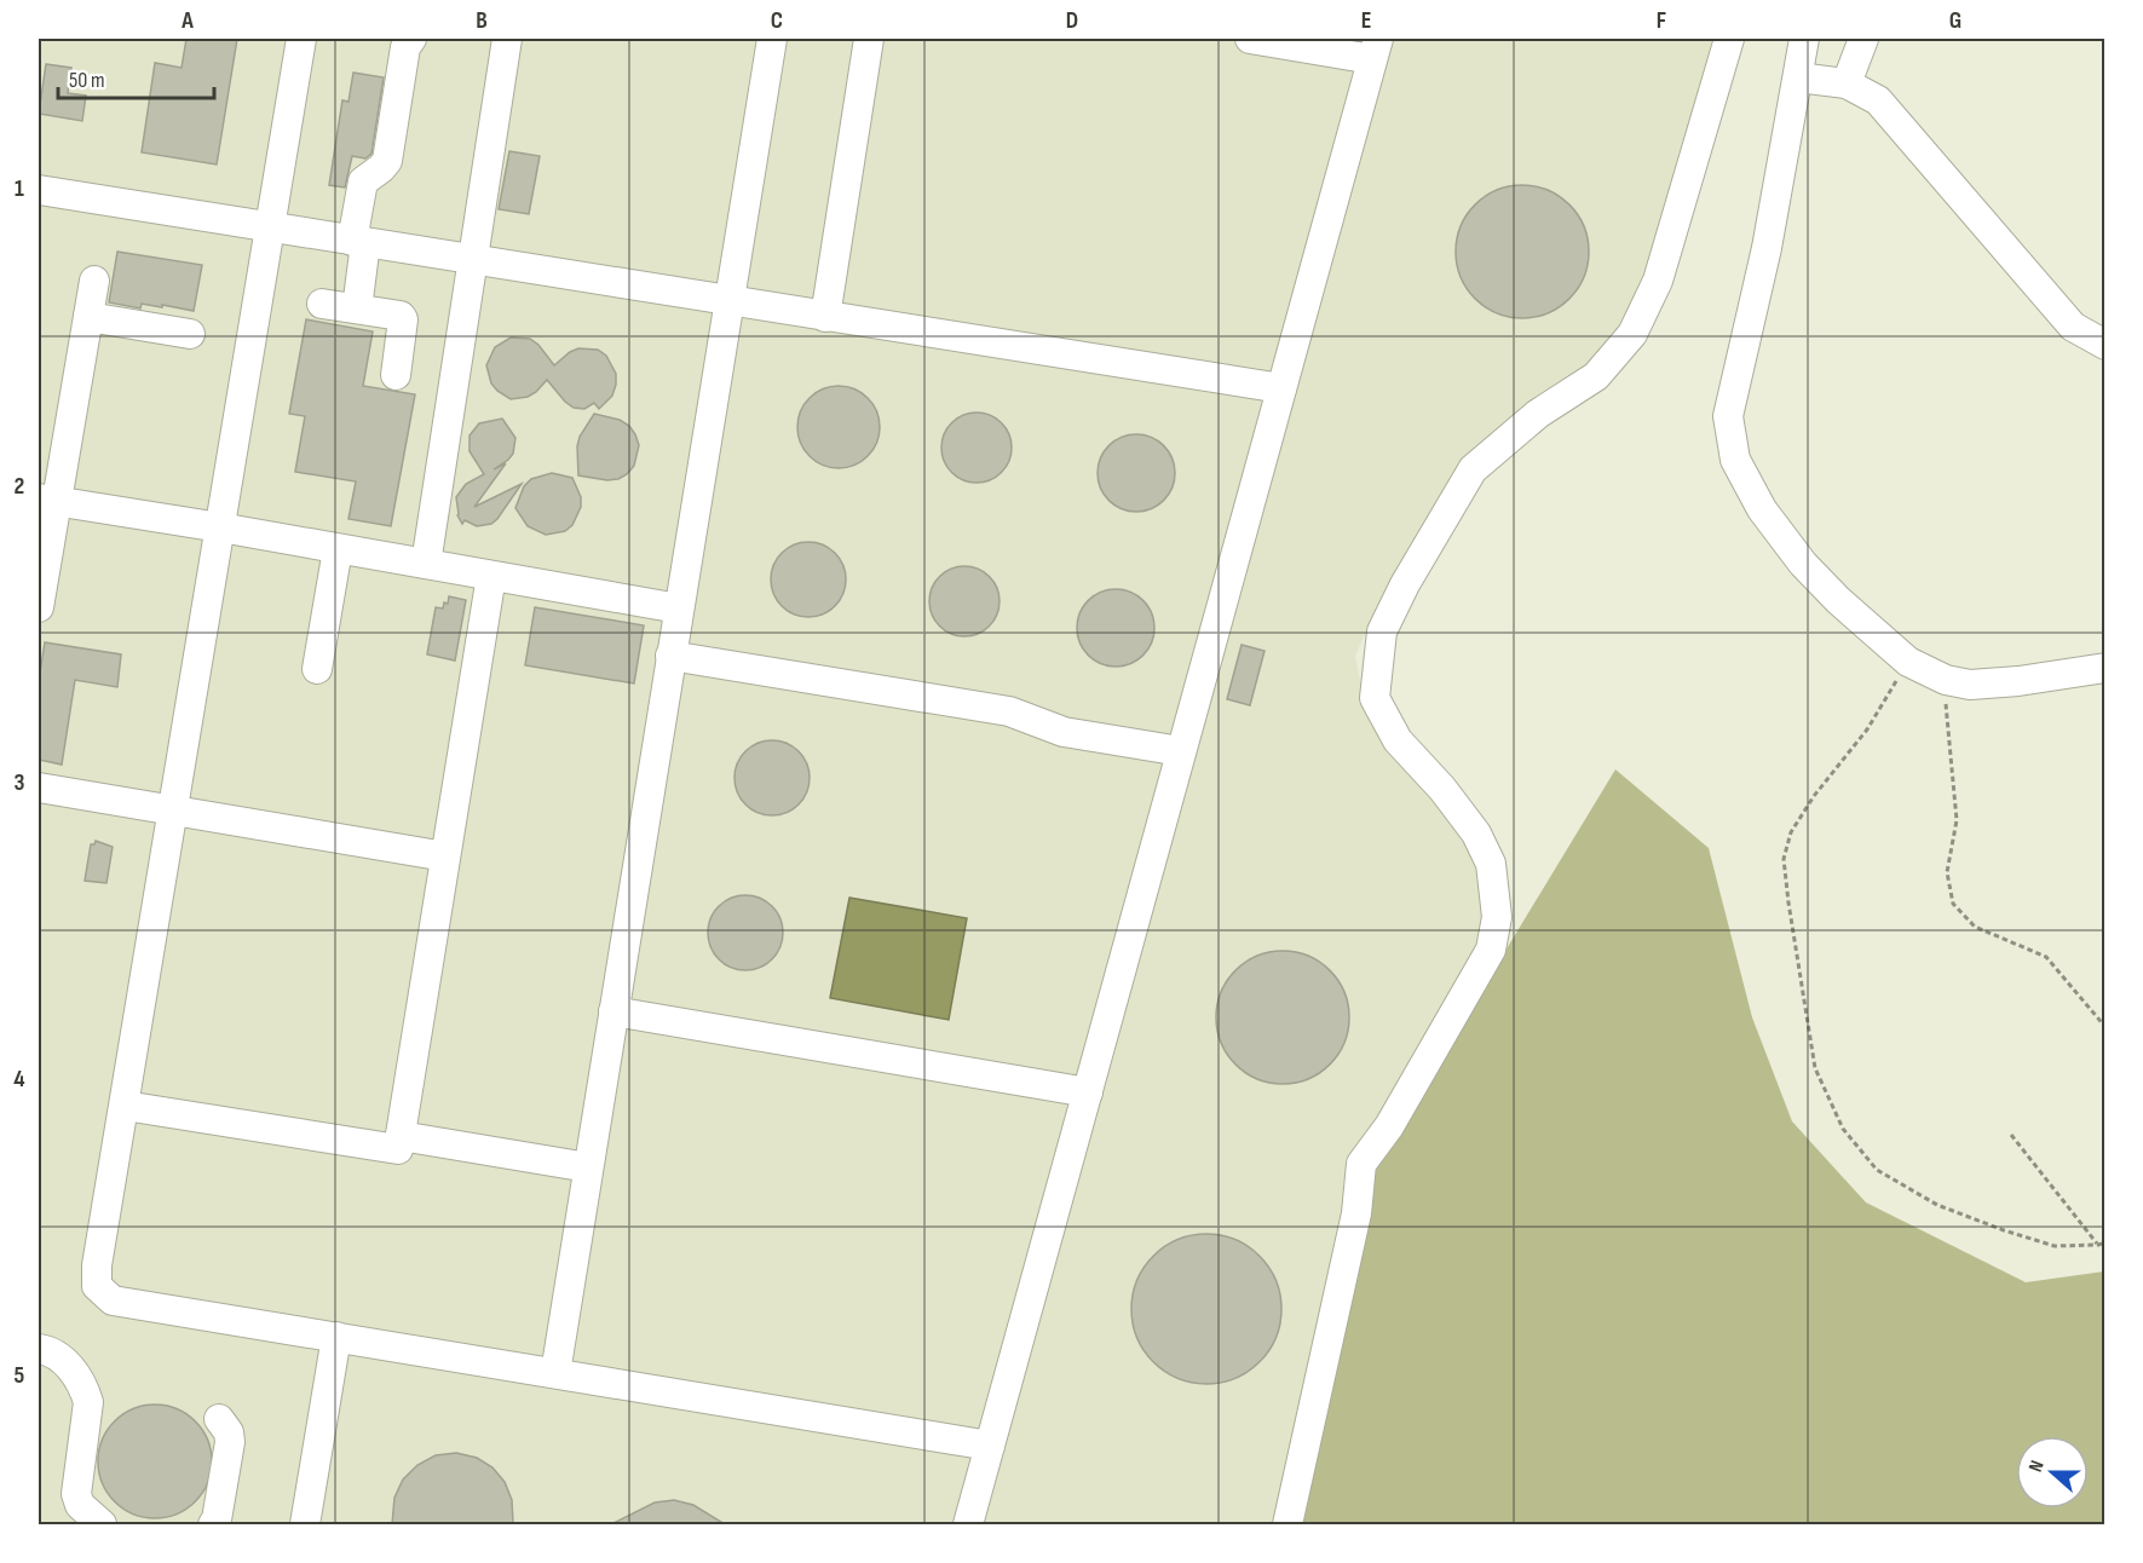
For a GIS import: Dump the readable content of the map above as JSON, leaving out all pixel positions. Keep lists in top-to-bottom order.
{
  "scale_bar": "50 m",
  "north": "left",
  "grid": {
    "columns": [
      "A",
      "B",
      "C",
      "D",
      "E",
      "F",
      "G"
    ],
    "rows": [
      "1",
      "2",
      "3",
      "4",
      "5"
    ]
  }
}
